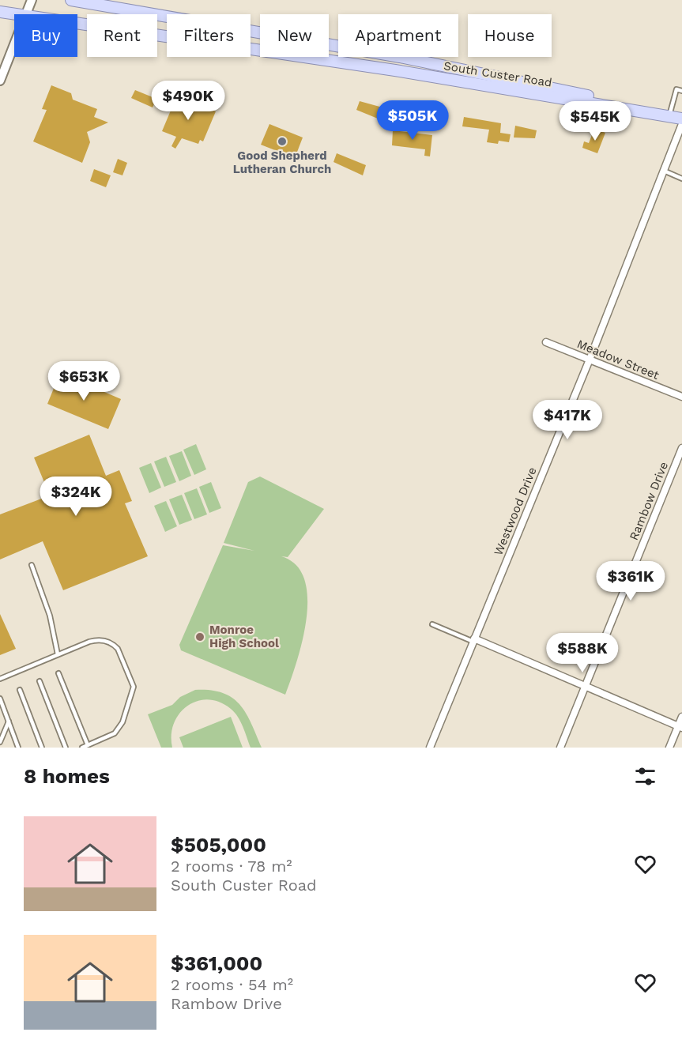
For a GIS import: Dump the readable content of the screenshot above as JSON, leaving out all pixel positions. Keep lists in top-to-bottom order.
{
  "streets": {
    "main road": ["South Custer Road"],
    "street": ["Meadow Street", "Rambow Drive", "Westwood Drive"]
  },
  "crossings": [
    ["Meadow Street", "Westwood Drive"]
  ],
  "places": ["Good Shepherd Lutheran Church", "Monroe High School"],
  "page": {
    "chip": [
      "Buy",
      "Rent",
      "Filters",
      "New",
      "Apartment",
      "House"
    ],
    "price": [
      "$490K",
      "$505K",
      "$545K",
      "$653K",
      "$417K",
      "$324K",
      "$361K",
      "$588K"
    ],
    "heading": "8 homes",
    "list": [
      {
        "name": "$505,000",
        "note": "2 rooms · 78 m² · South Custer Road"
      },
      {
        "name": "$361,000",
        "note": "2 rooms · 54 m² · Rambow Drive"
      }
    ]
  }
}
